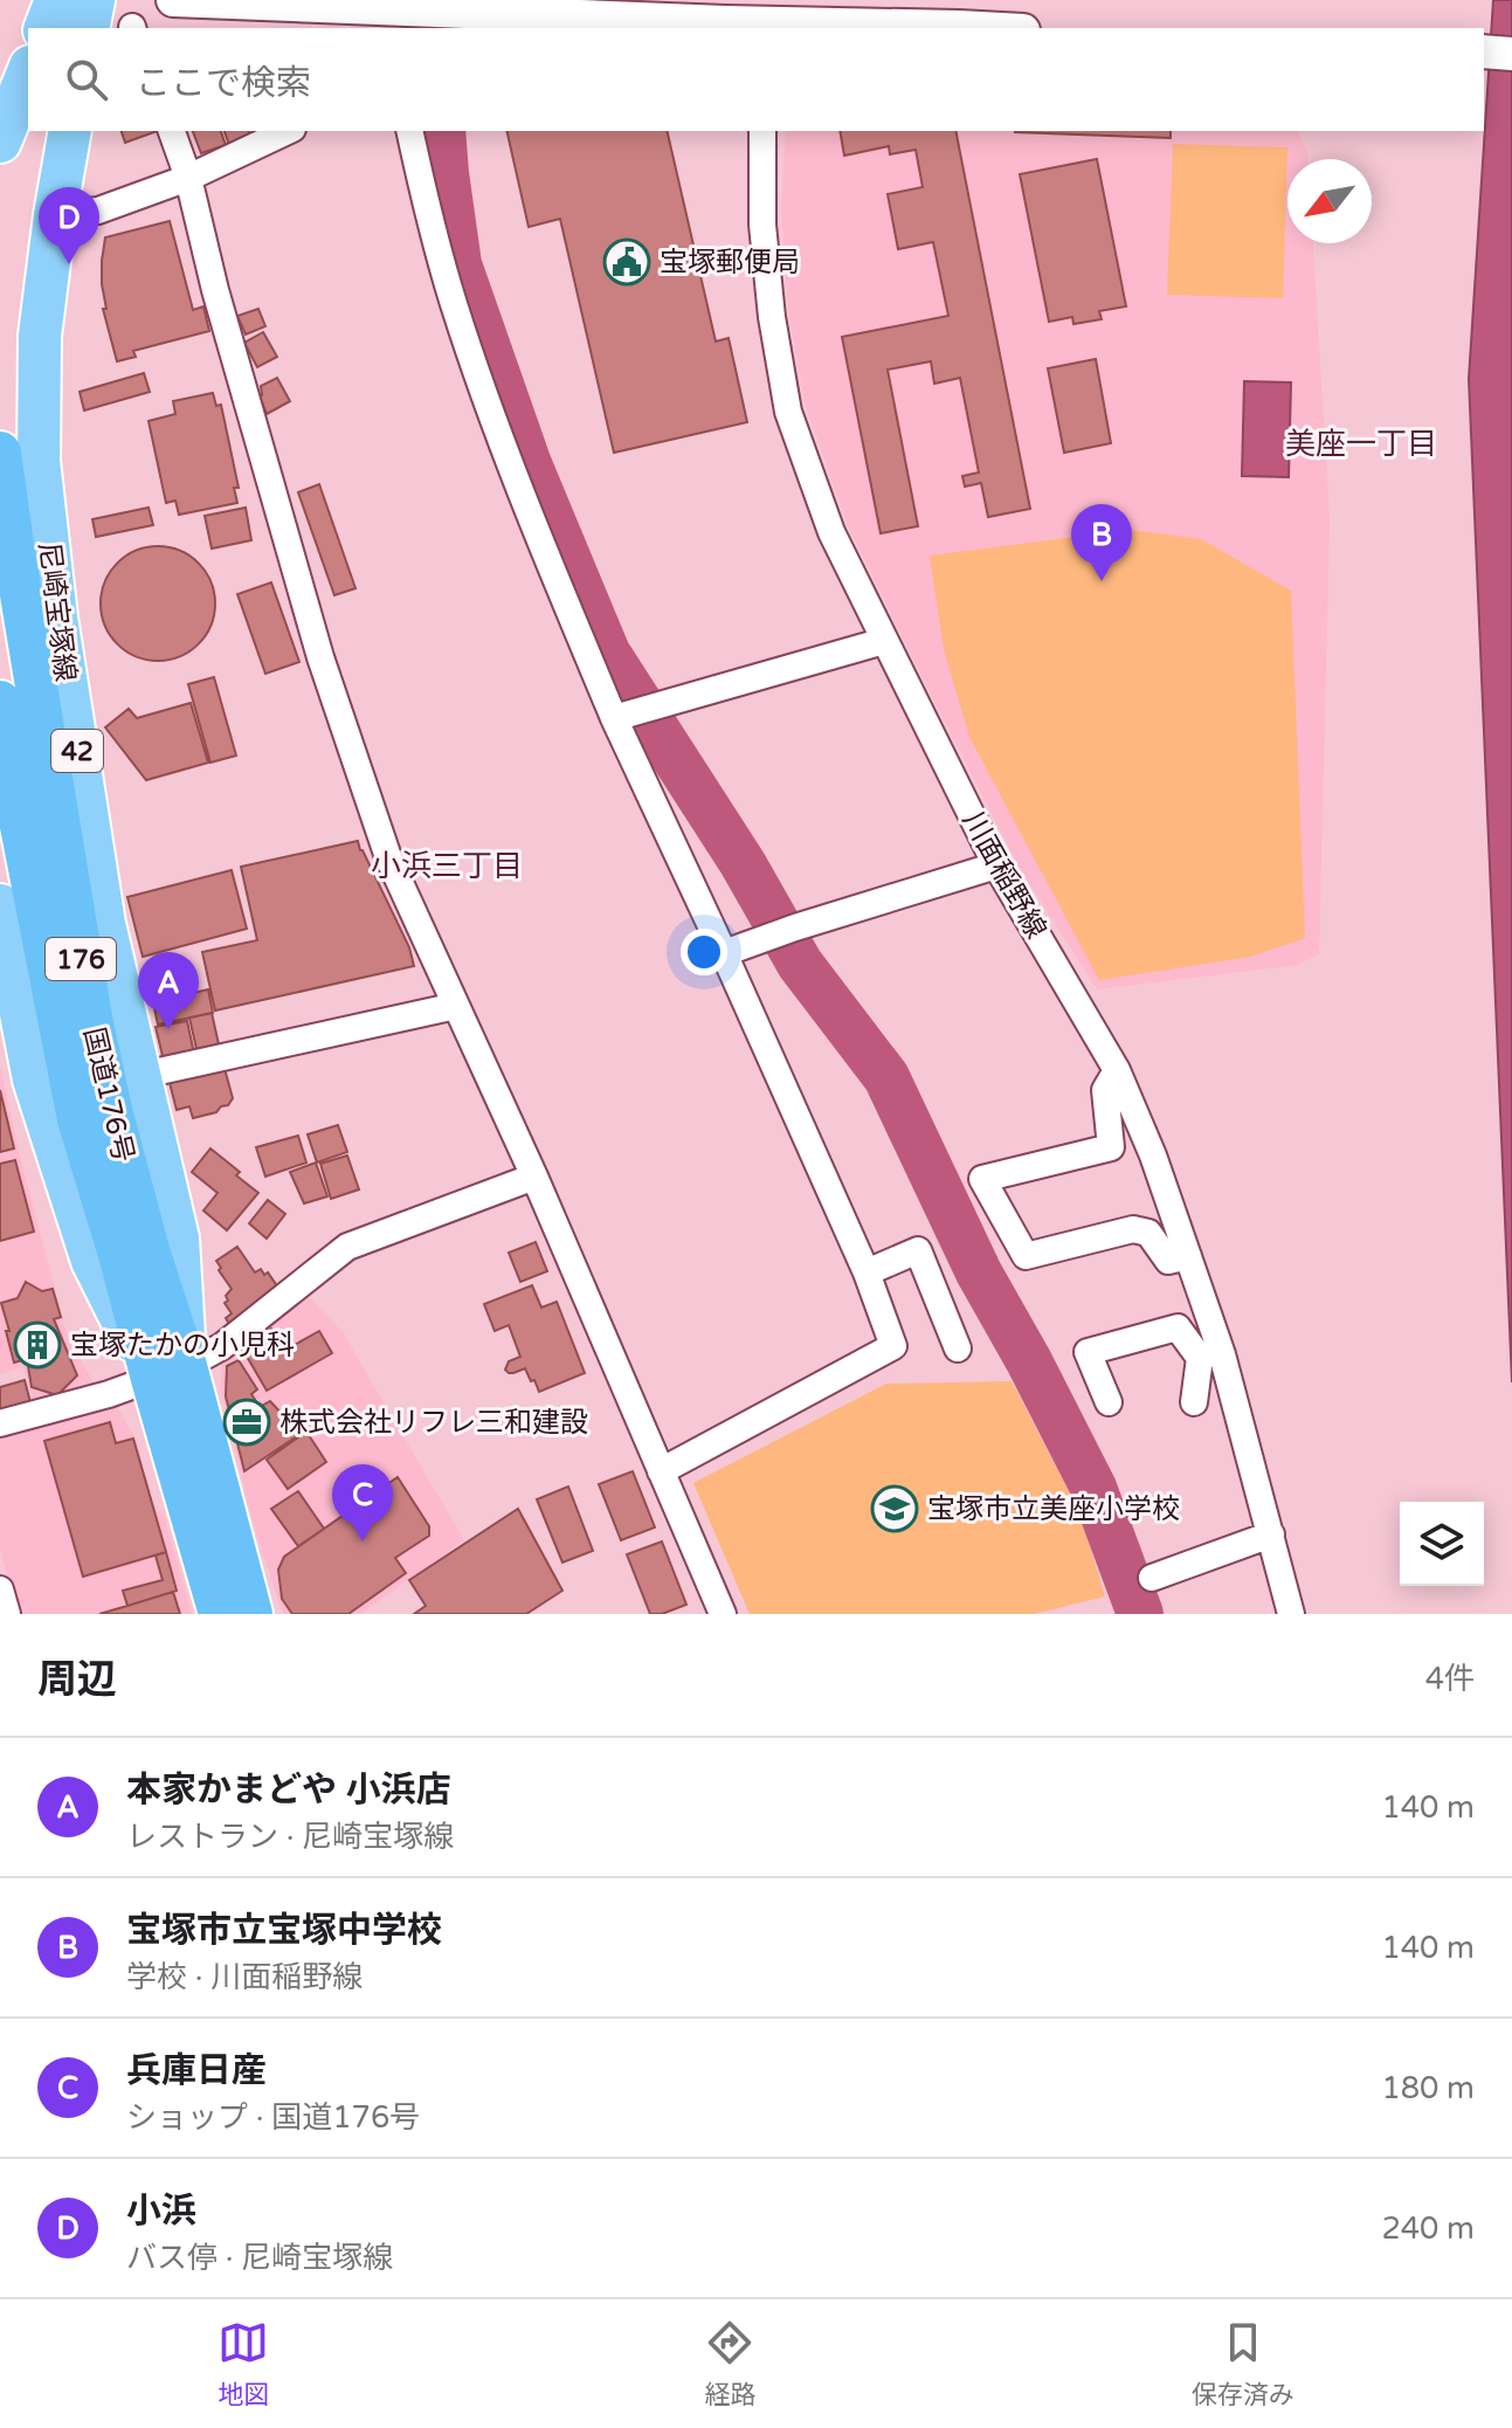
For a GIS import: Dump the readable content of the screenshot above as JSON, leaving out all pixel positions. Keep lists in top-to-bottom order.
{
  "streets": {
    "highway": ["176", "国道176号"],
    "main road": ["尼崎宝塚線", "42"],
    "street": ["川面稲野線"]
  },
  "crossings": [
    ["尼崎宝塚線", "国道176号"]
  ],
  "districts": ["美座一丁目", "小浜三丁目"],
  "places": {
    "public building": ["宝塚郵便局"],
    "building": ["宝塚たかの小児科"],
    "office": ["株式会社リフレ三和建設"],
    "school or university": ["宝塚市立美座小学校"]
  },
  "north": "bottom left",
  "page": {
    "search": "ここで検索",
    "pins": [
      "D",
      "B",
      "A",
      "C"
    ],
    "heading": ["周辺", "4件"],
    "list": [
      {
        "mark": "A",
        "name": "本家かまどや 小浜店",
        "note": "レストラン · 尼崎宝塚線",
        "value": "140 m"
      },
      {
        "mark": "B",
        "name": "宝塚市立宝塚中学校",
        "note": "学校 · 川面稲野線",
        "value": "140 m"
      },
      {
        "mark": "C",
        "name": "兵庫日産",
        "note": "ショップ · 国道176号",
        "value": "180 m"
      },
      {
        "mark": "D",
        "name": "小浜",
        "note": "バス停 · 尼崎宝塚線",
        "value": "240 m"
      }
    ],
    "nav": ["地図", "経路", "保存済み"]
  }
}
